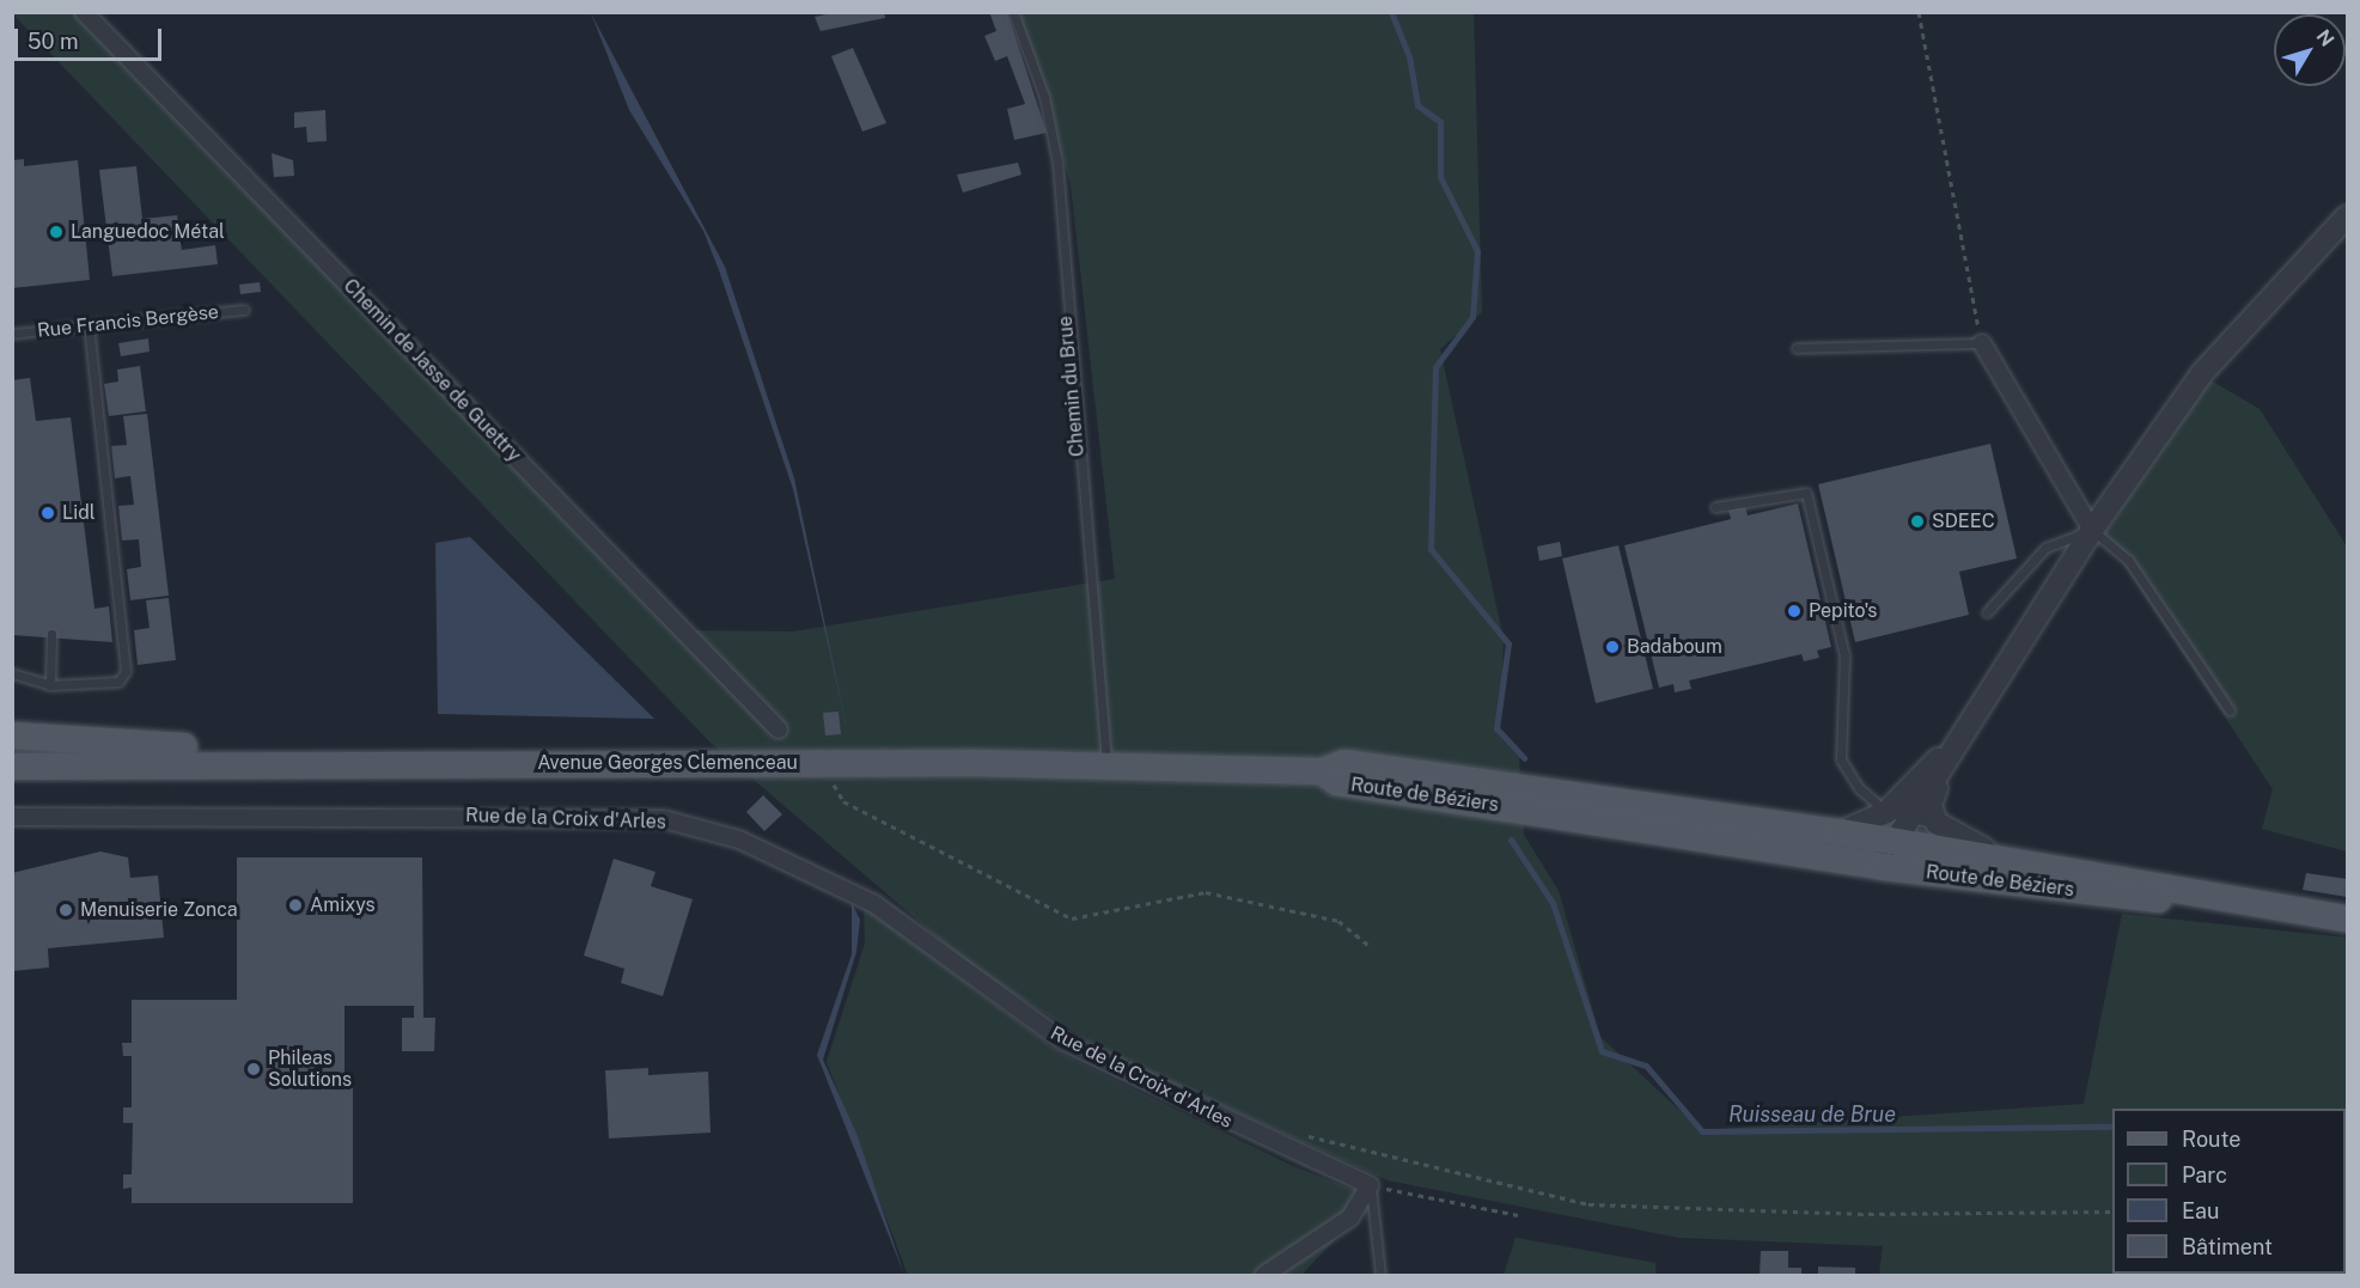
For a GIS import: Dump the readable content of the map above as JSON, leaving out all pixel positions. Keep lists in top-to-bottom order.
{
  "streets": {
    "main road": ["Avenue Georges Clemenceau", "Route de Béziers"],
    "street": ["Chemin de Jasse de Guettry", "Rue de la Croix d'Arles"],
    "lane": ["Rue Francis Bergèse", "Chemin du Brue"]
  },
  "crossings": [
    ["Chemin du Brue", "Avenue Georges Clemenceau"],
    ["Avenue Georges Clemenceau", "Route de Béziers"]
  ],
  "water": ["Ruisseau de Brue"],
  "places": [
    "Languedoc Métal",
    "Lidl",
    "SDEEC",
    "Pepito's",
    "Badaboum",
    "Amixys",
    "Menuiserie Zonca",
    "Phileas Solutions"
  ],
  "legend": [
    "Route",
    "Parc",
    "Eau",
    "Bâtiment"
  ],
  "scale_bar": "50 m",
  "north": "top right"
}
